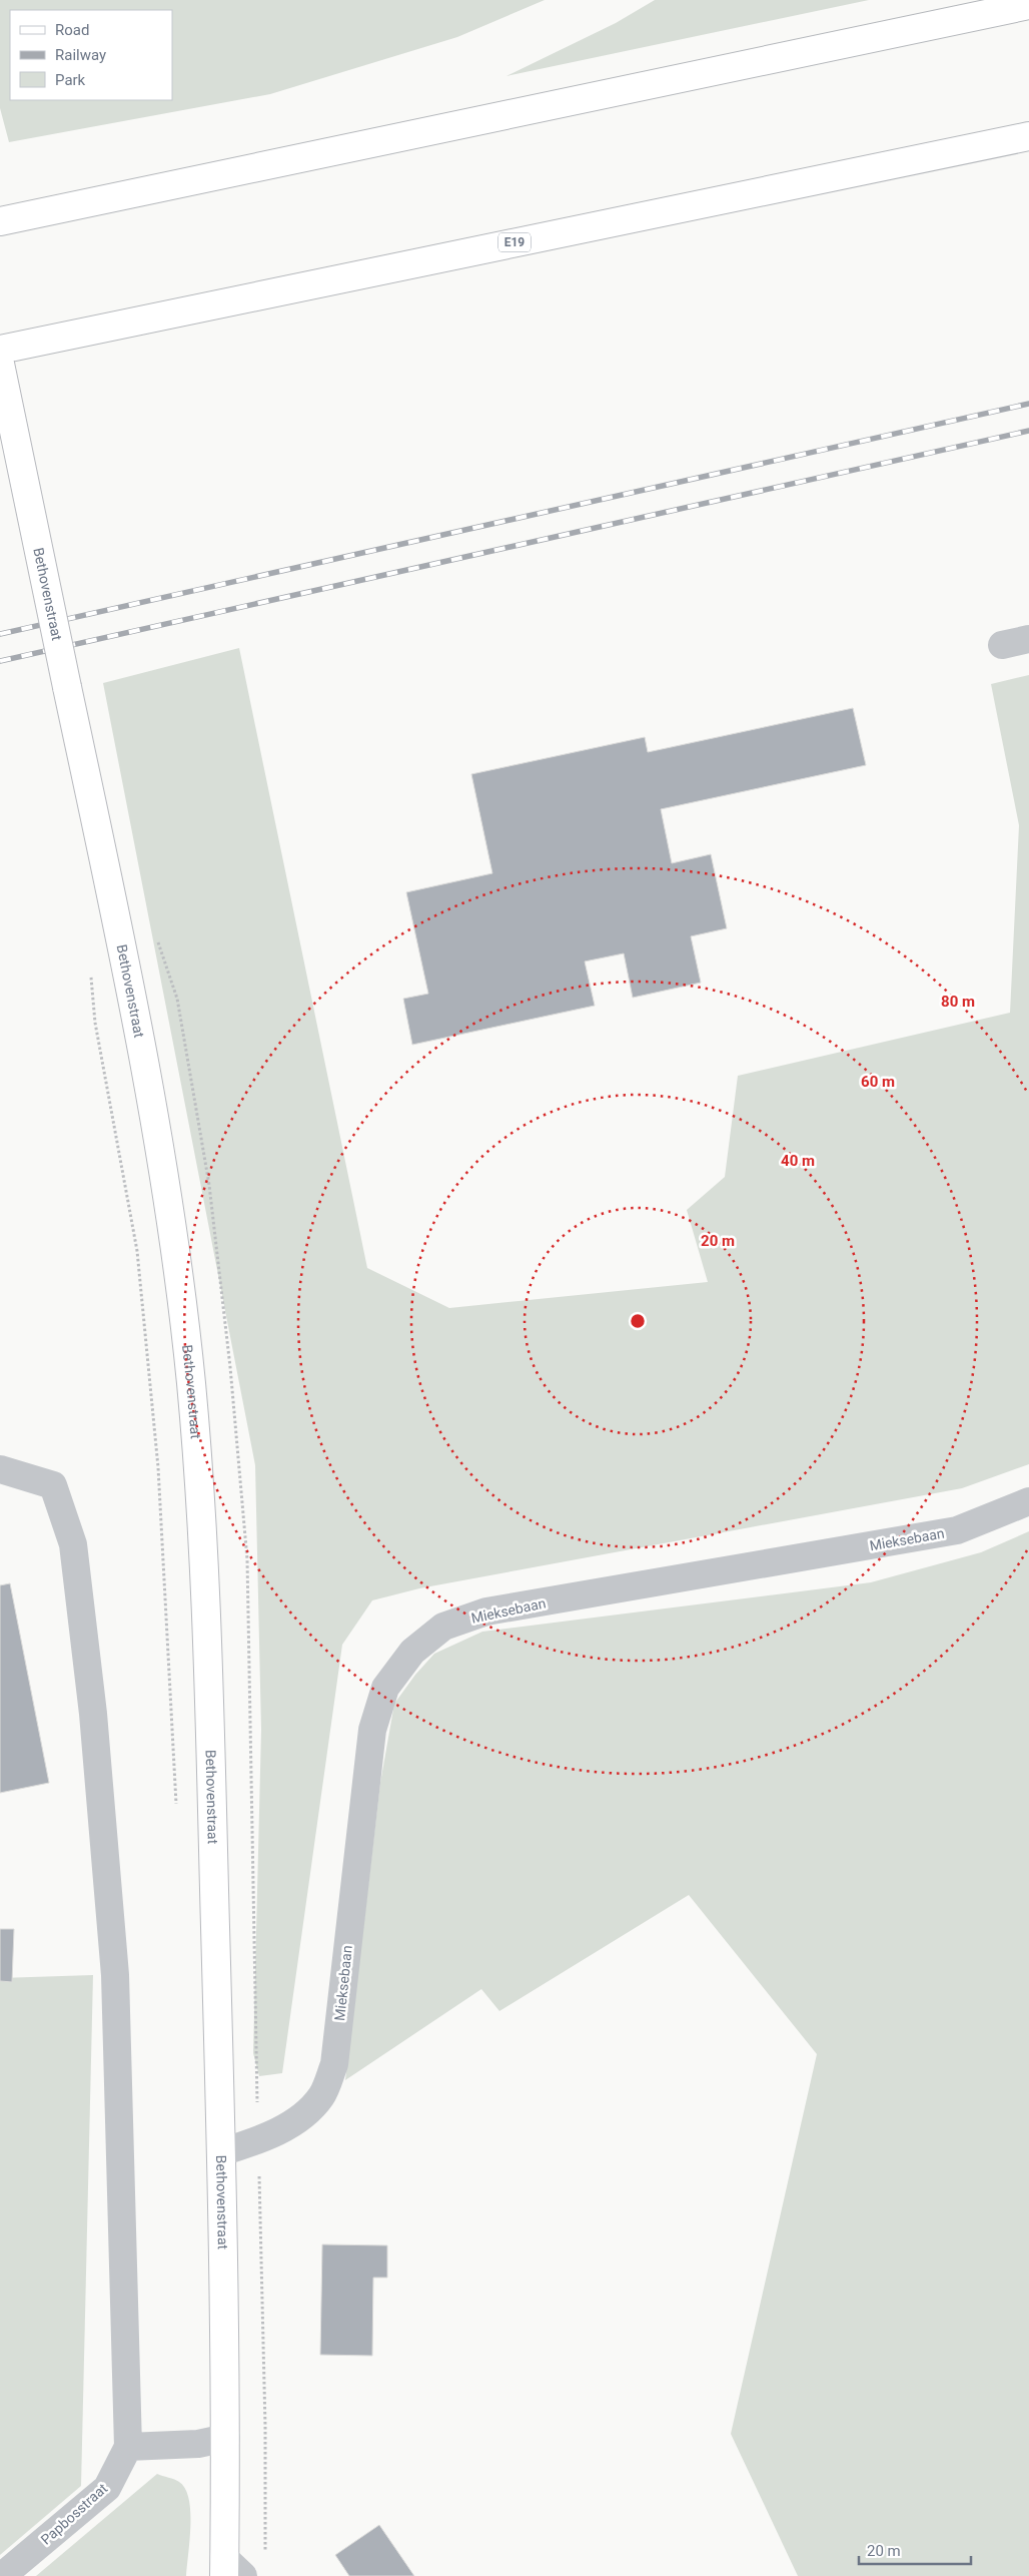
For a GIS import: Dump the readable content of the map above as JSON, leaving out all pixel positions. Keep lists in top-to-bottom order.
{
  "streets": {
    "main road": ["E19", "Bethovenstraat"],
    "street": ["Mieksebaan", "Papbosstraat"]
  },
  "crossings": [
    ["Bethovenstraat", "Mieksebaan"]
  ],
  "legend": ["Road", "Railway", "Park"],
  "scale_bar": "20 m",
  "rings": [
    "80 m",
    "60 m",
    "40 m",
    "20 m"
  ]
}
